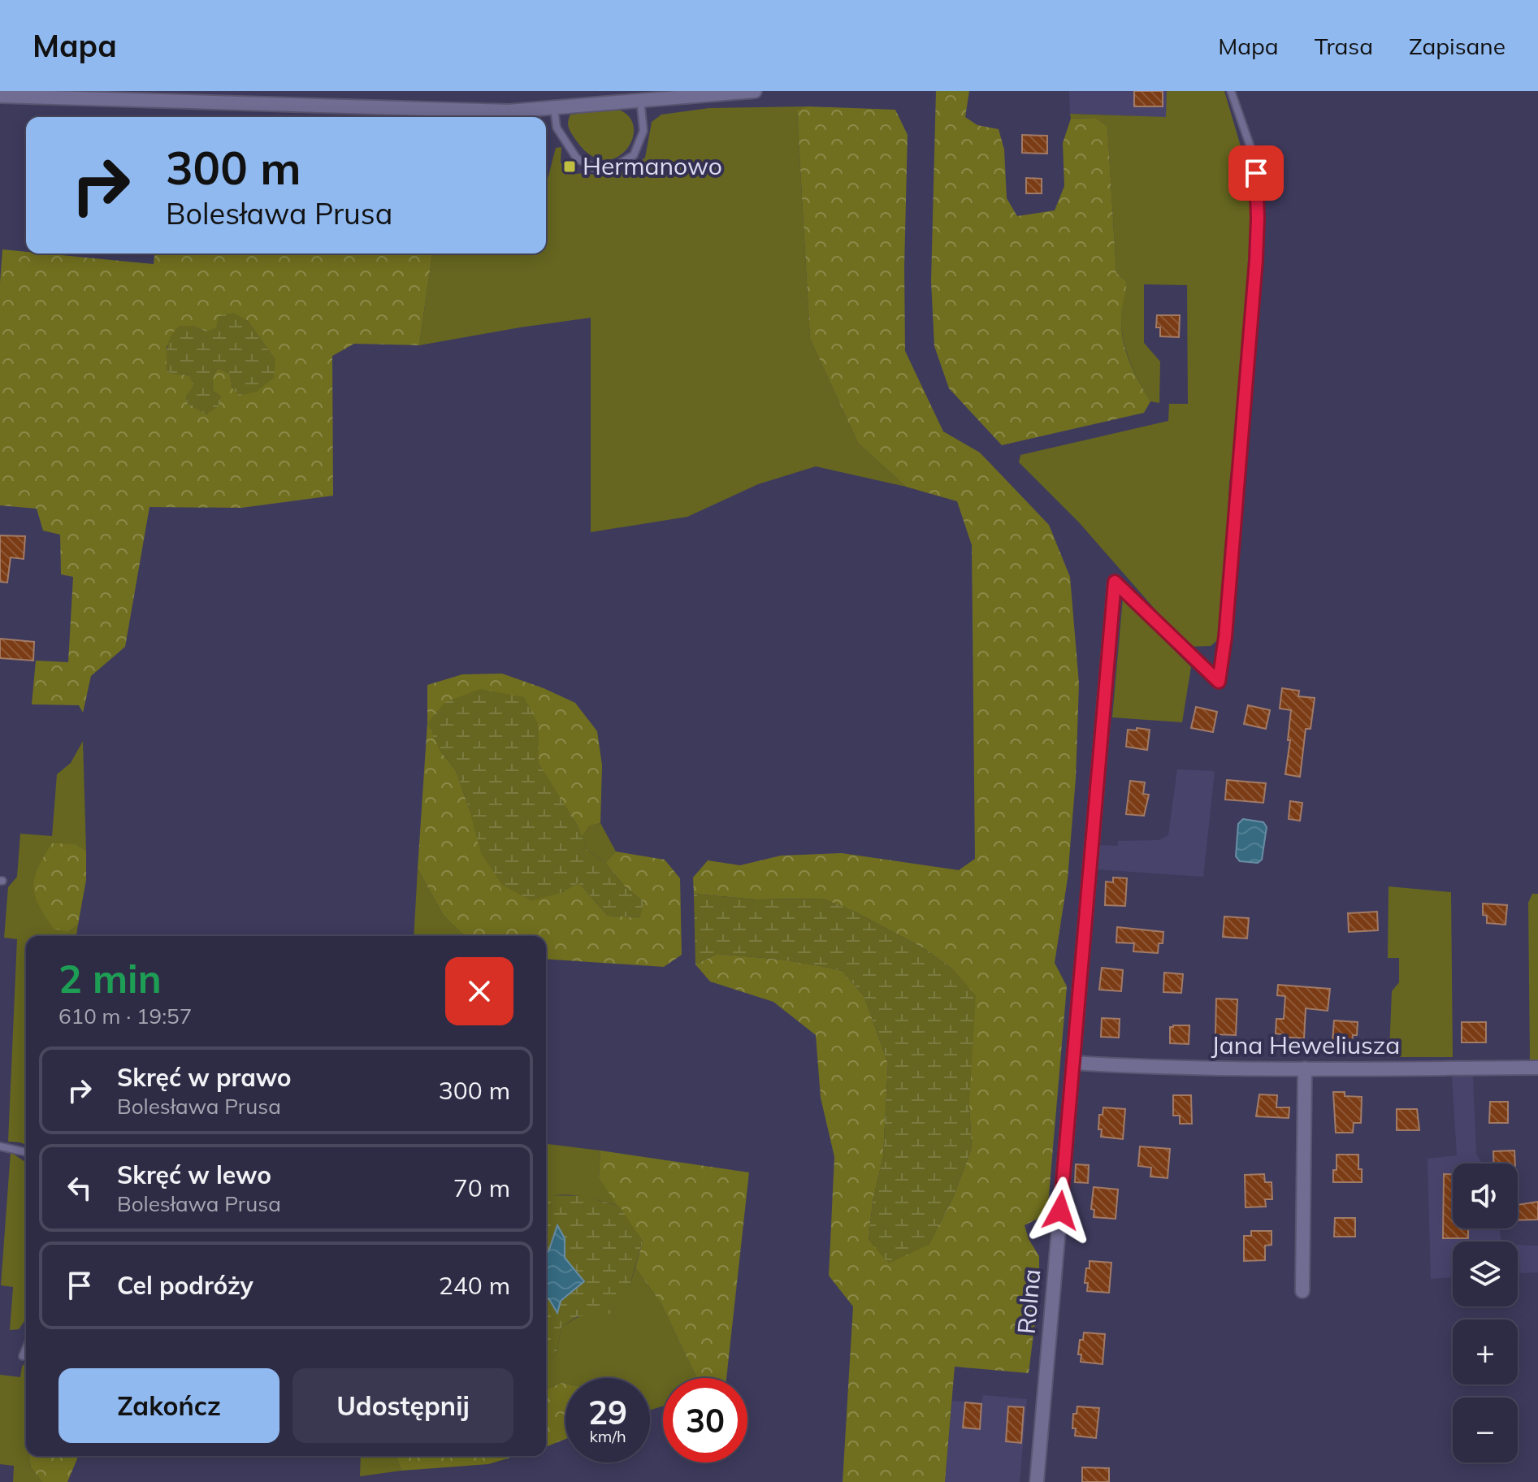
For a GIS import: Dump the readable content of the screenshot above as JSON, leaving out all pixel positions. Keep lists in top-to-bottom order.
{
  "streets": {
    "street": ["Jana Heweliusza", "Rolna"]
  },
  "crossings": [
    ["Jana Heweliusza", "Rolna"]
  ],
  "places": {
    "transit": ["Hermanowo"]
  },
  "page": {
    "header": "Mapa",
    "nav": ["Mapa", "Trasa", "Zapisane"],
    "turn": ["300 m", "Bolesława Prusa"],
    "heading": ["2 min", "610 m · 19:57"],
    "list": [
      {
        "name": "Skręć w prawo",
        "note": "Bolesława Prusa",
        "value": "300 m"
      },
      {
        "name": "Skręć w lewo",
        "note": "Bolesława Prusa",
        "value": "70 m"
      },
      {
        "name": "Cel podróży",
        "value": "240 m"
      }
    ],
    "map_buttons": ["+", "−"],
    "buttons": ["Zakończ", "Udostępnij"],
    "speed": "29 km/h",
    "limit": "30"
  }
}
